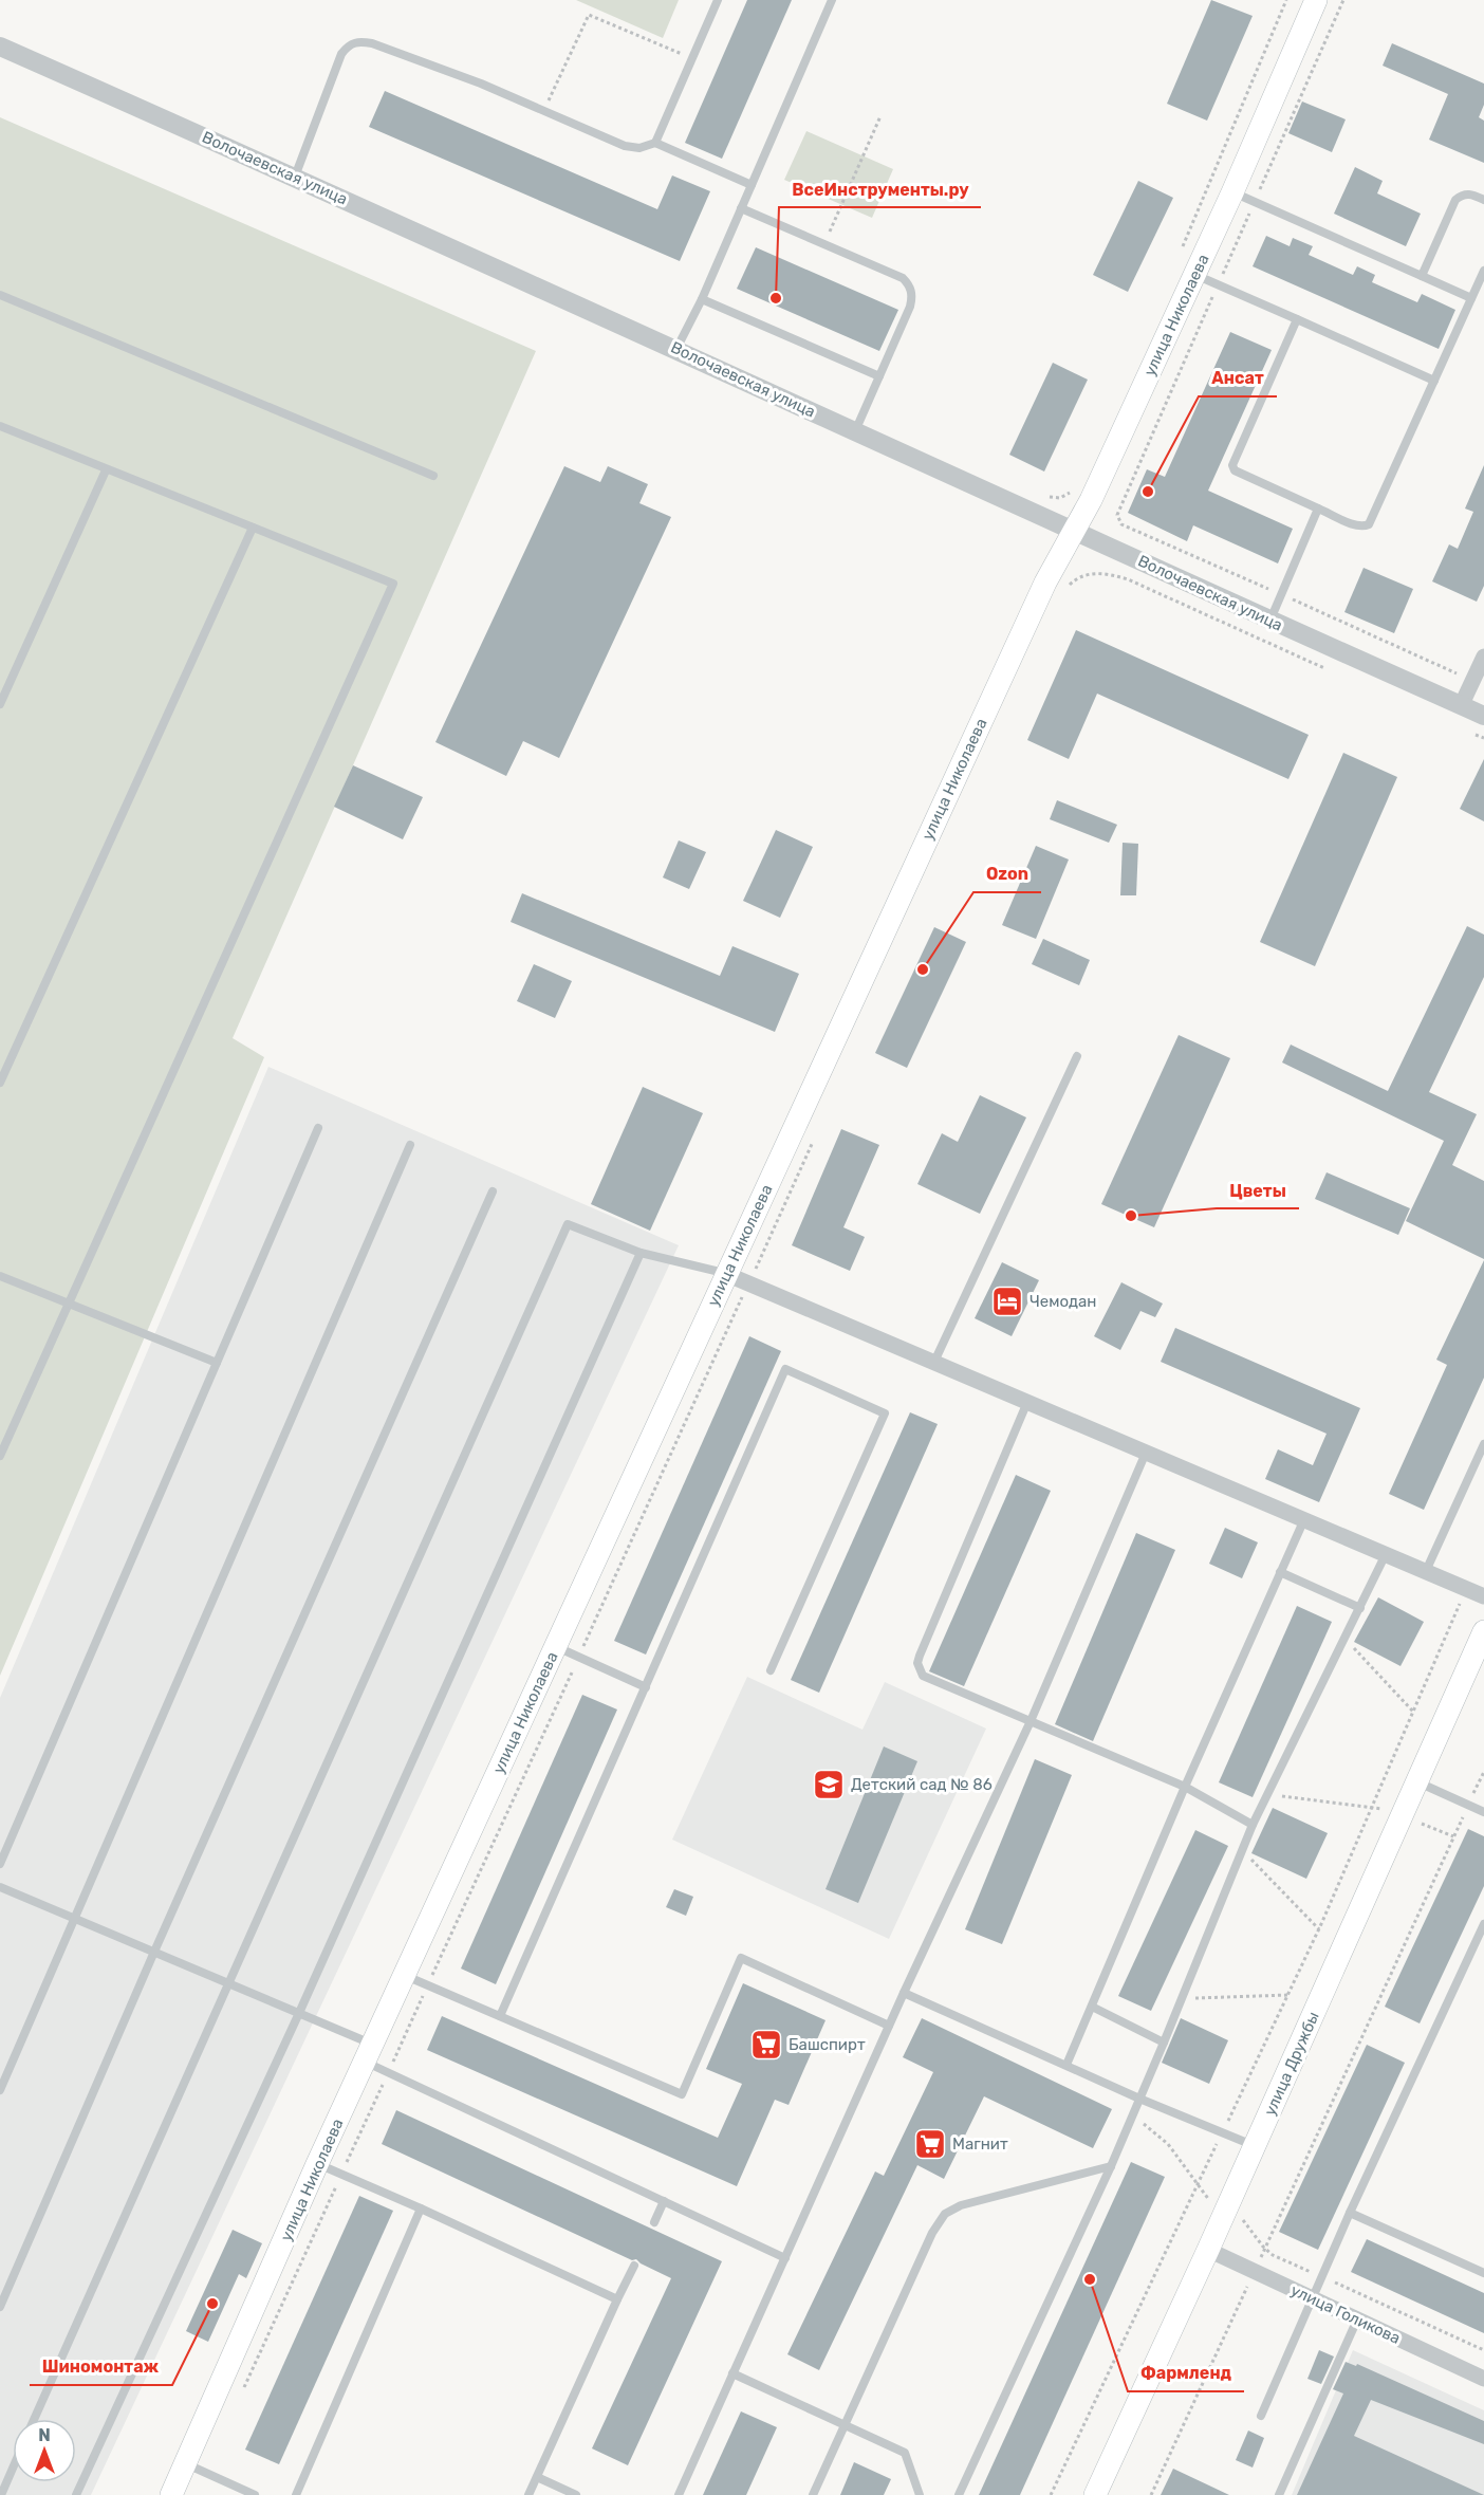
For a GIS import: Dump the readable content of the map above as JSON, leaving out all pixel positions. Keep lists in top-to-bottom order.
{
  "streets": {
    "main road": ["улица Николаева", "улица Дружбы"],
    "street": ["Волочаевская улица", "улица Голикова"]
  },
  "crossings": [
    ["Волочаевская улица", "улица Николаева"],
    ["улица Дружбы", "улица Голикова"]
  ],
  "places": {
    "other": [
      "ВсеИнструменты.ру",
      "Ансат",
      "Ozon",
      "Цветы",
      "Фармленд",
      "Шиномонтаж"
    ],
    "hotel": ["Чемодан"],
    "school or university": ["Детский сад № 86"],
    "supermarket": ["Башспирт", "Магнит"]
  },
  "north": "top"
}
